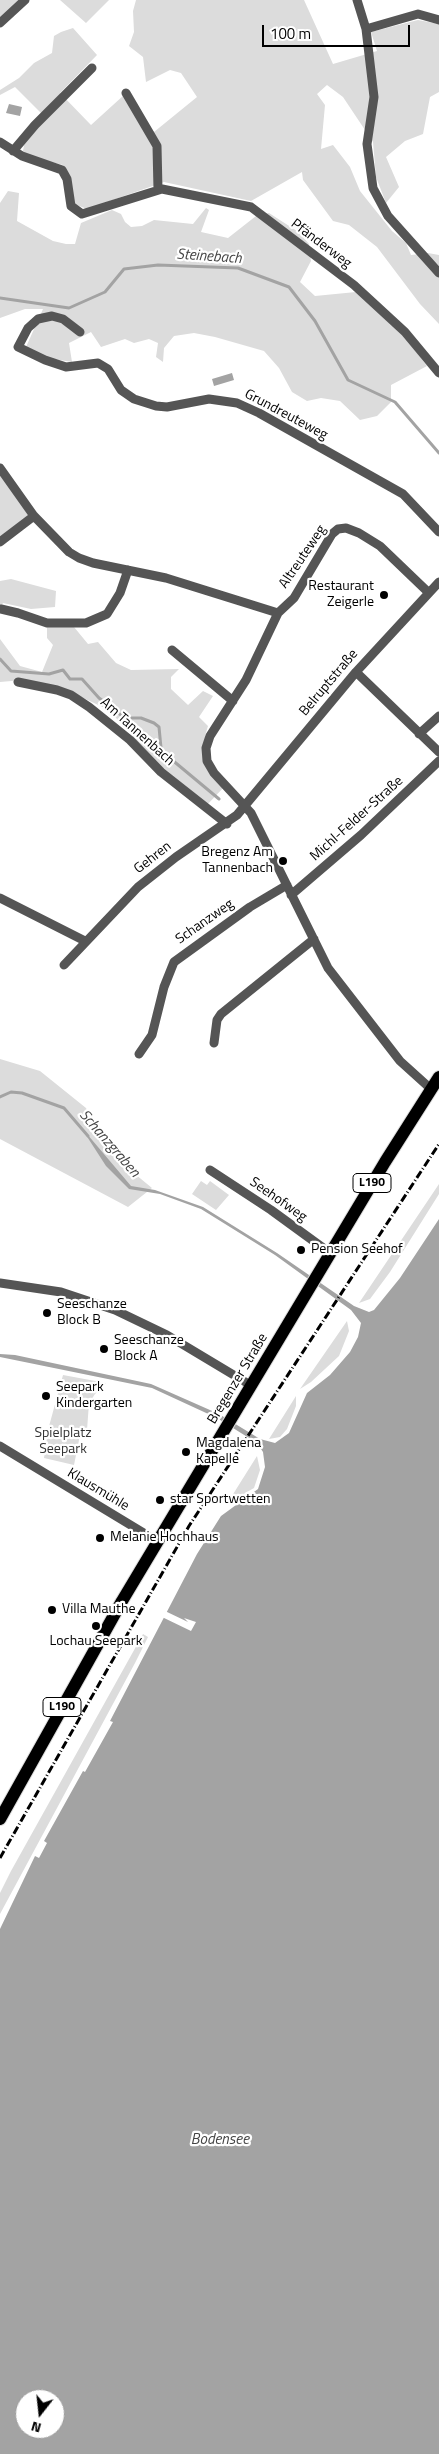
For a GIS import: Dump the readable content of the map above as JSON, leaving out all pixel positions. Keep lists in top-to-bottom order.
{
  "streets": {
    "main road": ["L190", "Bregenzer Straße"],
    "street": [
      "Pfänderweg",
      "Grundreuteweg",
      "Altreuteweg",
      "Belruptstraße",
      "Am Tannenbach",
      "Michl-Felder-Straße",
      "Gehren",
      "Schanzweg",
      "Seehofweg",
      "Klausmühle"
    ]
  },
  "crossings": [
    ["Altreuteweg", "Belruptstraße"],
    ["Belruptstraße", "Gehren"],
    ["Am Tannenbach", "Gehren"],
    ["L190", "Bregenzer Straße"],
    ["Seehofweg", "Bregenzer Straße"],
    ["Bregenzer Straße", "Klausmühle"]
  ],
  "water": ["Steinebach", "Schanzgraben", "Bodensee"],
  "parks": ["Spielplatz Seepark"],
  "places": [
    "Restaurant Zeigerle",
    "Bregenz Am Tannenbach",
    "Pension Seehof",
    "Seeschanze Block B",
    "Seeschanze Block A",
    "Seepark Kindergarten",
    "Magdalena Kapelle",
    "star Sportwetten",
    "Melanie Hochhaus",
    "Villa Mauthe",
    "Lochau Seepark"
  ],
  "scale_bar": "100 m",
  "north": "bottom"
}
